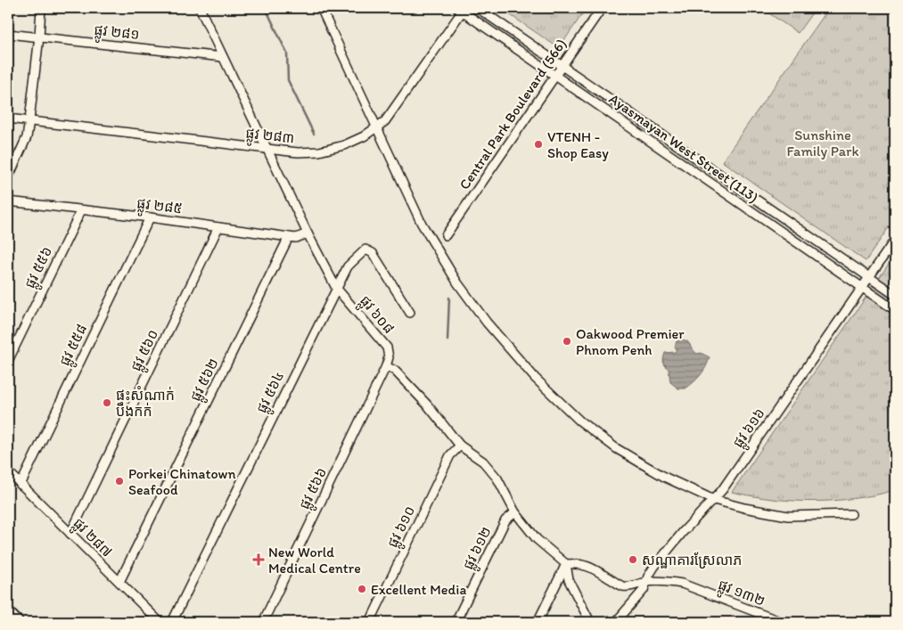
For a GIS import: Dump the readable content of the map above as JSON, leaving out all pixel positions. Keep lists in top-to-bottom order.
{
  "streets": {
    "street": [
      "ផ្លូវ ២៨១",
      "Central Park Boulevard (566)",
      "ផ្លូវ ២៨៣",
      "Ayasmayan West Street (113)",
      "ផ្លូវ ២៨៥",
      "ផ្លូវ ៥៥៦",
      "ផ្លូវ ៦០៨",
      "ផ្លូវ ៥៥៨",
      "ផ្លូវ ៥៦០",
      "ផ្លូវ ៥៦២",
      "ផ្លូវ ៥៦៤",
      "ផ្លូវ ៦១៦",
      "ផ្លូវ ៥៦៦",
      "ផ្លូវ ៦១០",
      "ផ្លូវ ២៨៧",
      "ផ្លូវ ៦១២",
      "ផ្លូវ ១៣២"
    ]
  },
  "crossings": [
    ["ផ្លូវ ២៨១", "ផ្លូវ ៦០៨"],
    ["Central Park Boulevard (566)", "Ayasmayan West Street (113)"],
    ["ផ្លូវ ២៨៣", "Ayasmayan West Street (113)"],
    ["ផ្លូវ ២៨៣", "ផ្លូវ ៦០៨"],
    ["Ayasmayan West Street (113)", "ផ្លូវ ៦១៦"],
    ["ផ្លូវ ២៨៥", "ផ្លូវ ៥៥៦"],
    ["ផ្លូវ ២៨៥", "ផ្លូវ ៦០៨"],
    ["ផ្លូវ ២៨៥", "ផ្លូវ ៥៥៨"],
    ["ផ្លូវ ២៨៥", "ផ្លូវ ៥៦០"],
    ["ផ្លូវ ២៨៥", "ផ្លូវ ៥៦២"],
    ["ផ្លូវ ៦០៨", "ផ្លូវ ៥៦៤"],
    ["ផ្លូវ ៦០៨", "ផ្លូវ ៥៦៦"],
    ["ផ្លូវ ៥៥៨", "ផ្លូវ ២៨៧"],
    ["ផ្លូវ ៥៦០", "ផ្លូវ ២៨៧"],
    ["ផ្លូវ ៥៦២", "ផ្លូវ ២៨៧"],
    ["ផ្លូវ ៦១៦", "ផ្លូវ ១៣២"]
  ],
  "parks": ["Sunshine Family Park"],
  "places": {
    "other": [
      "VTENH - Shop Easy",
      "Oakwood Premier Phnom Penh",
      "ផ្ទះសំណាក់ បឹងកក់",
      "Porkei Chinatown Seafood",
      "សណ្ឋាគារស្រែលាភ",
      "Excellent Media"
    ],
    "health": ["New World Medical Centre"]
  }
}
